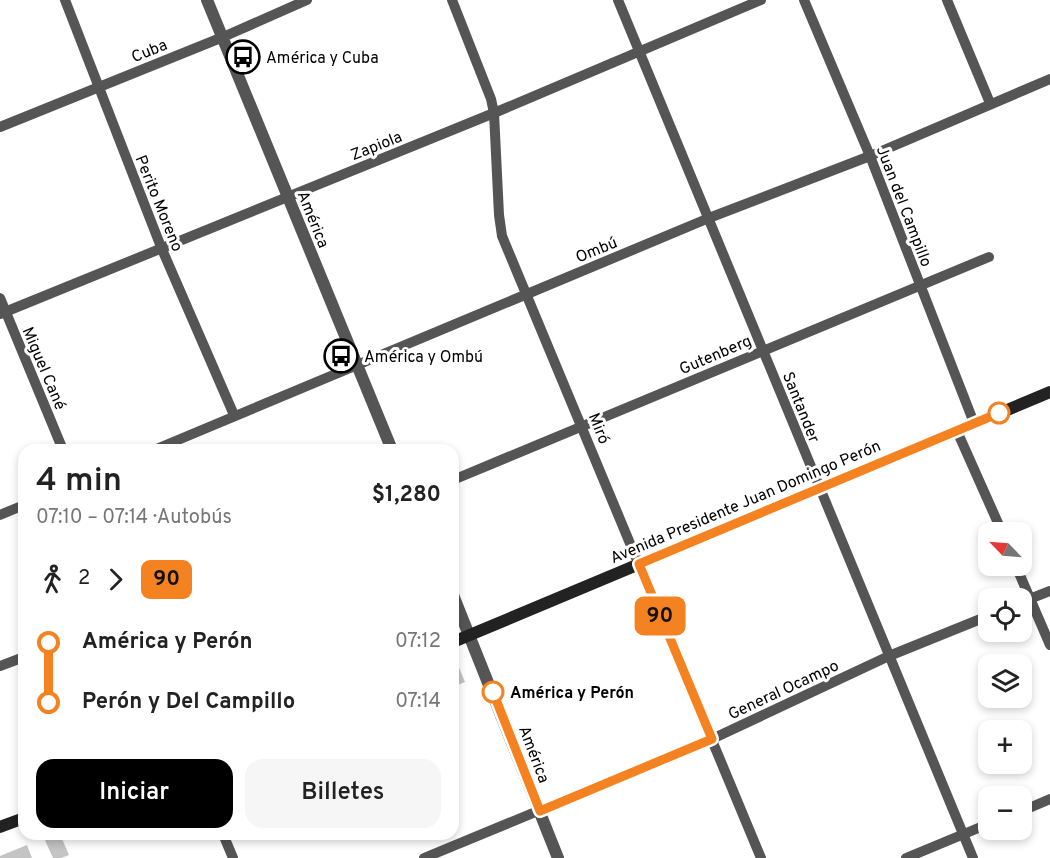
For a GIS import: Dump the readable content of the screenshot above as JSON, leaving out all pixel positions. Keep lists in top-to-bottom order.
{
  "streets": {
    "main road": ["Avenida Presidente Juan Domingo Perón"],
    "street": [
      "Cuba",
      "Zapiola",
      "Perito Moreno",
      "Juan del Campillo",
      "América",
      "Ombú",
      "Gutenberg",
      "Miguel Cané",
      "Santander",
      "Miró",
      "General Ocampo"
    ]
  },
  "crossings": [
    ["Cuba", "Perito Moreno"],
    ["Cuba", "América"],
    ["Zapiola", "Perito Moreno"],
    ["Zapiola", "América"],
    ["Zapiola", "Miguel Cané"],
    ["Zapiola", "Santander"],
    ["Zapiola", "Miró"],
    ["Perito Moreno", "Ombú"],
    ["Juan del Campillo", "Ombú"],
    ["Juan del Campillo", "Gutenberg"],
    ["Juan del Campillo", "Avenida Presidente Juan Domingo Perón"],
    ["América", "Ombú"],
    ["América", "Avenida Presidente Juan Domingo Perón"],
    ["América", "General Ocampo"],
    ["Ombú", "Santander"],
    ["Ombú", "Miró"],
    ["Gutenberg", "Santander"],
    ["Gutenberg", "Miró"],
    ["Santander", "Avenida Presidente Juan Domingo Perón"],
    ["Santander", "General Ocampo"],
    ["Miró", "Avenida Presidente Juan Domingo Perón"],
    ["Miró", "General Ocampo"]
  ],
  "places": {
    "bus stop": ["América y Cuba", "América y Ombú"],
    "other": ["América y Perón"]
  },
  "lines": ["bus line 90"],
  "north": "top left",
  "page": {
    "on_map": "90",
    "heading": ["4 min", "07:10 – 07:14 · Autobús", "$1,280"],
    "map_buttons": ["+", "−"],
    "legs": ["2", "90"],
    "list": [
      {
        "name": "América y Perón",
        "value": "07:12"
      },
      {
        "name": "Perón y Del Campillo",
        "value": "07:14"
      }
    ],
    "buttons": ["Iniciar", "Billetes"]
  }
}
